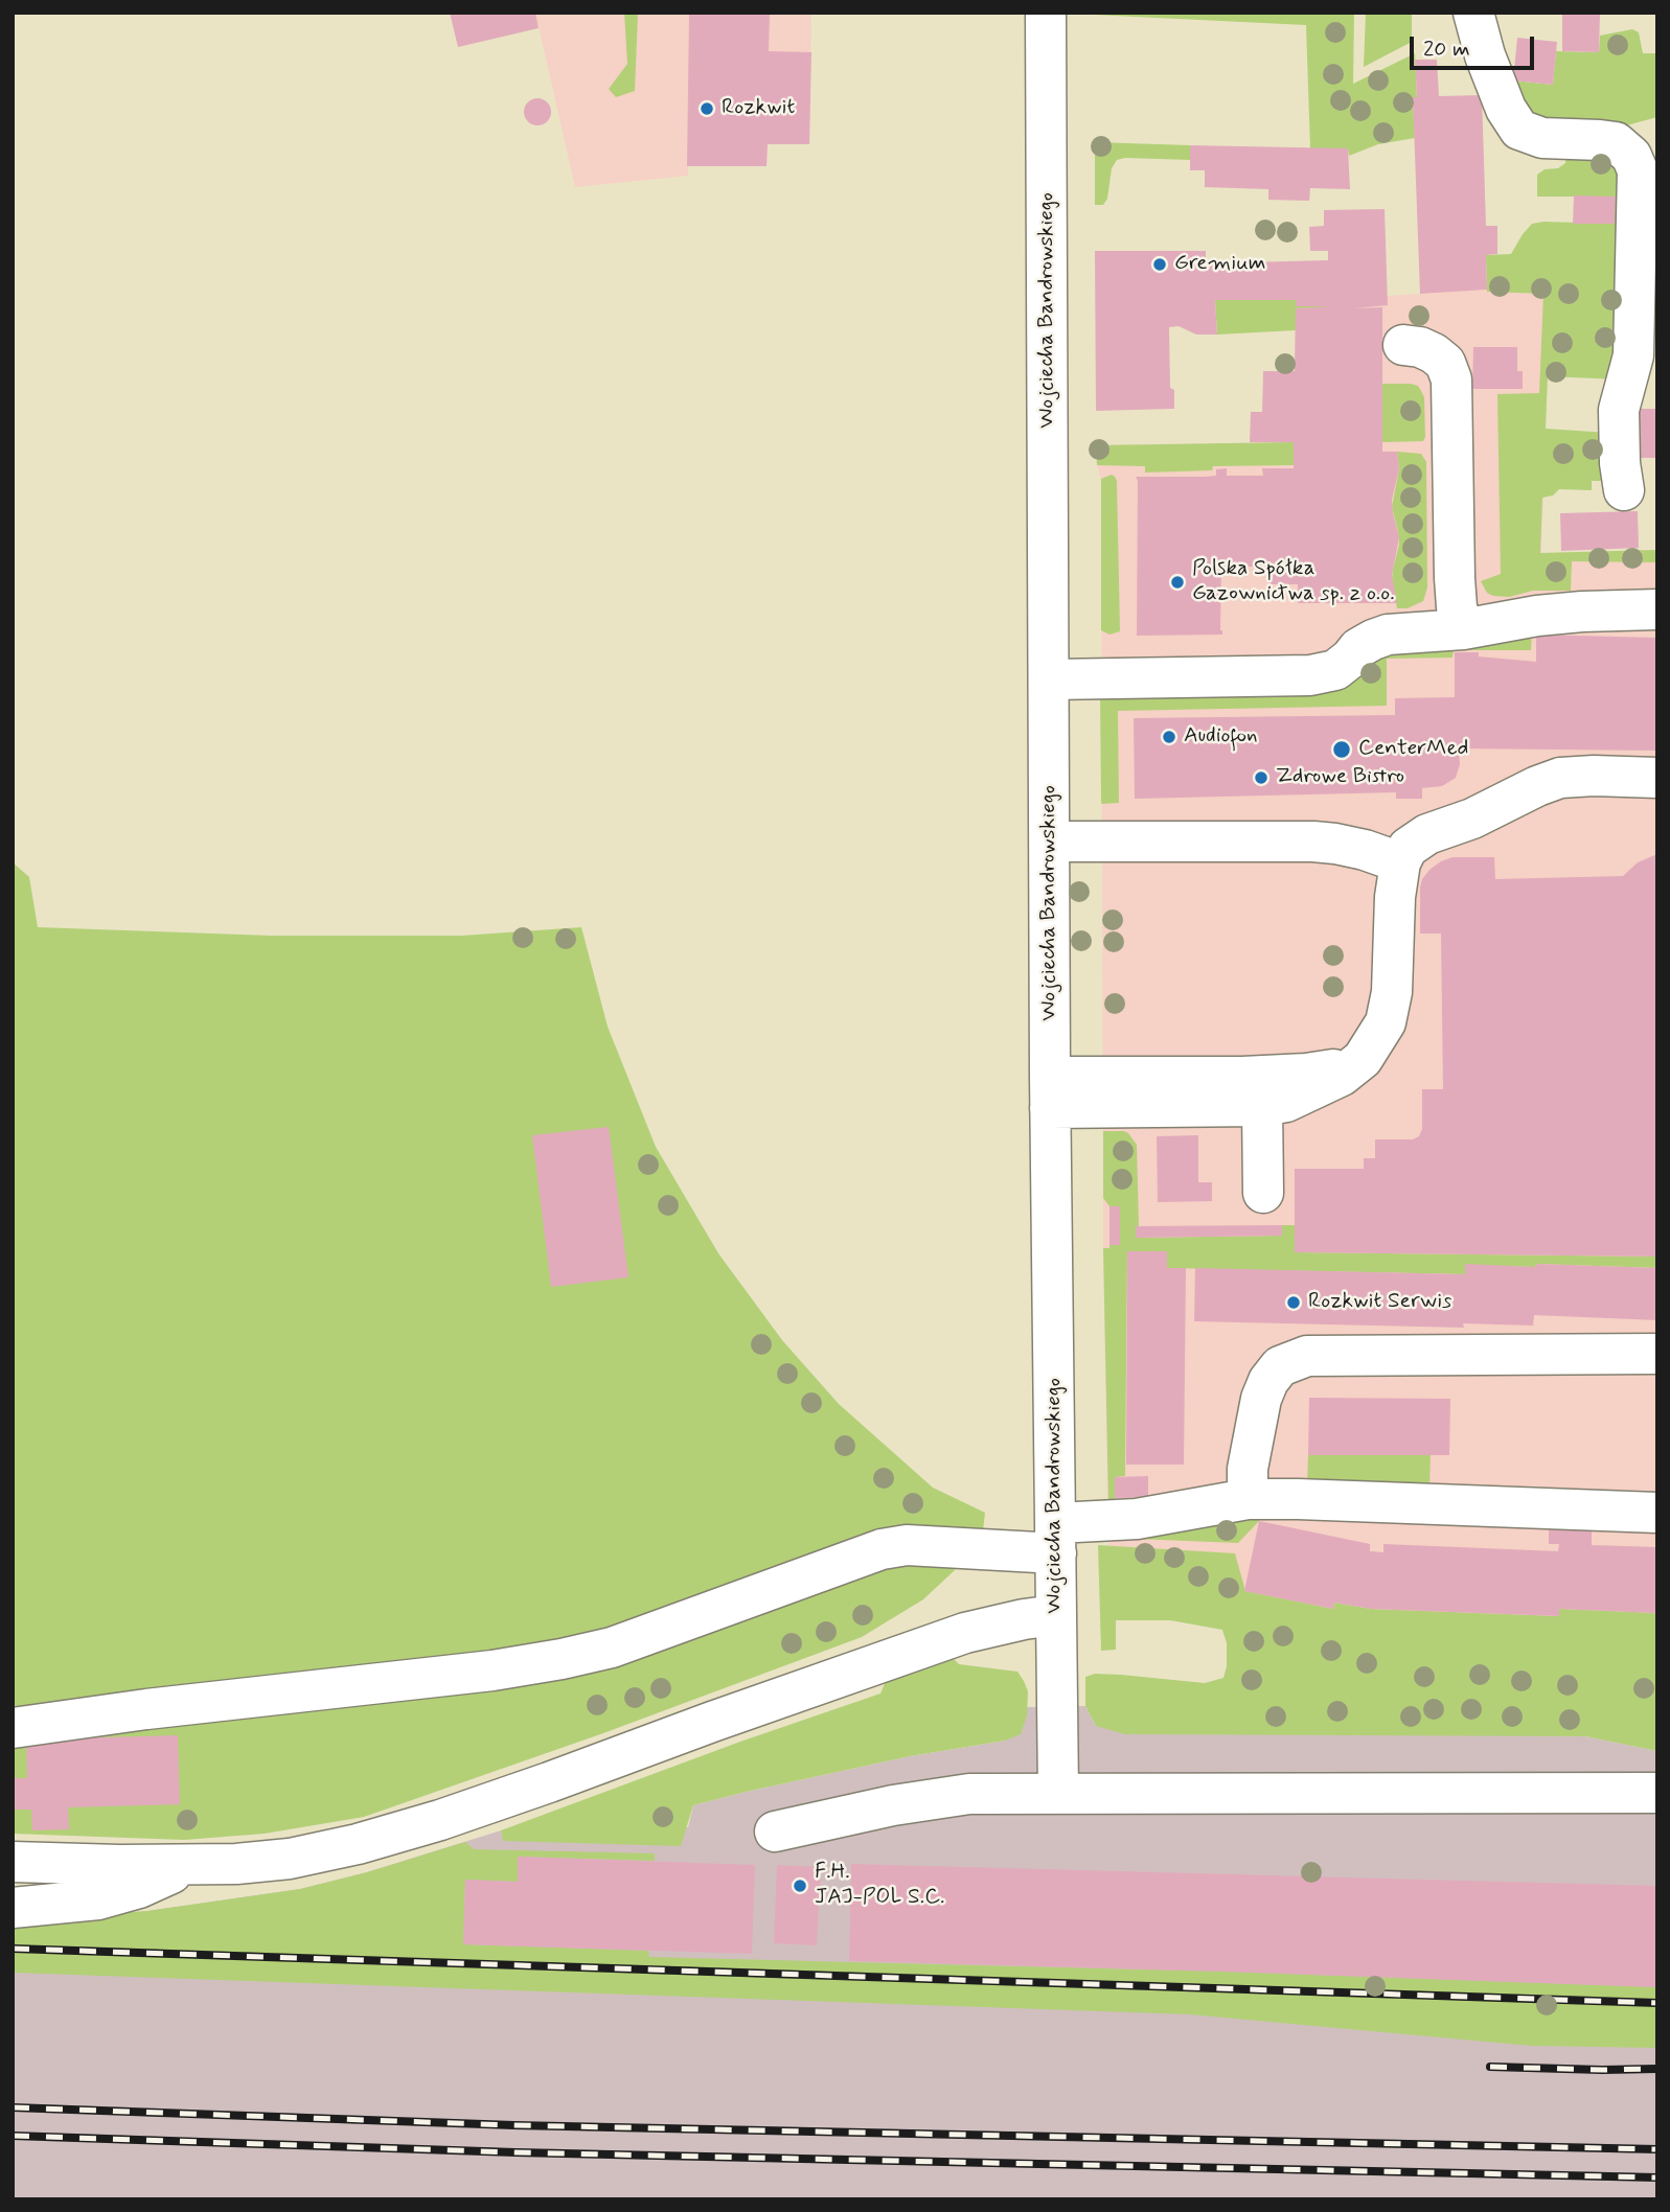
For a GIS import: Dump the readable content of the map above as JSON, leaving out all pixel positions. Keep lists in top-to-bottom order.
{
  "streets": {
    "street": ["Wojciecha Bandrowskiego"]
  },
  "places": [
    "Rozkwit",
    "Gremium",
    "Polska Spółka Gazownictwa sp. z o.o.",
    "Audiofon",
    "CenterMed",
    "Zdrowe Bistro",
    "Rozkwit Serwis",
    "F.H. JAJ-POL S.C."
  ],
  "scale_bar": "20 m"
}
